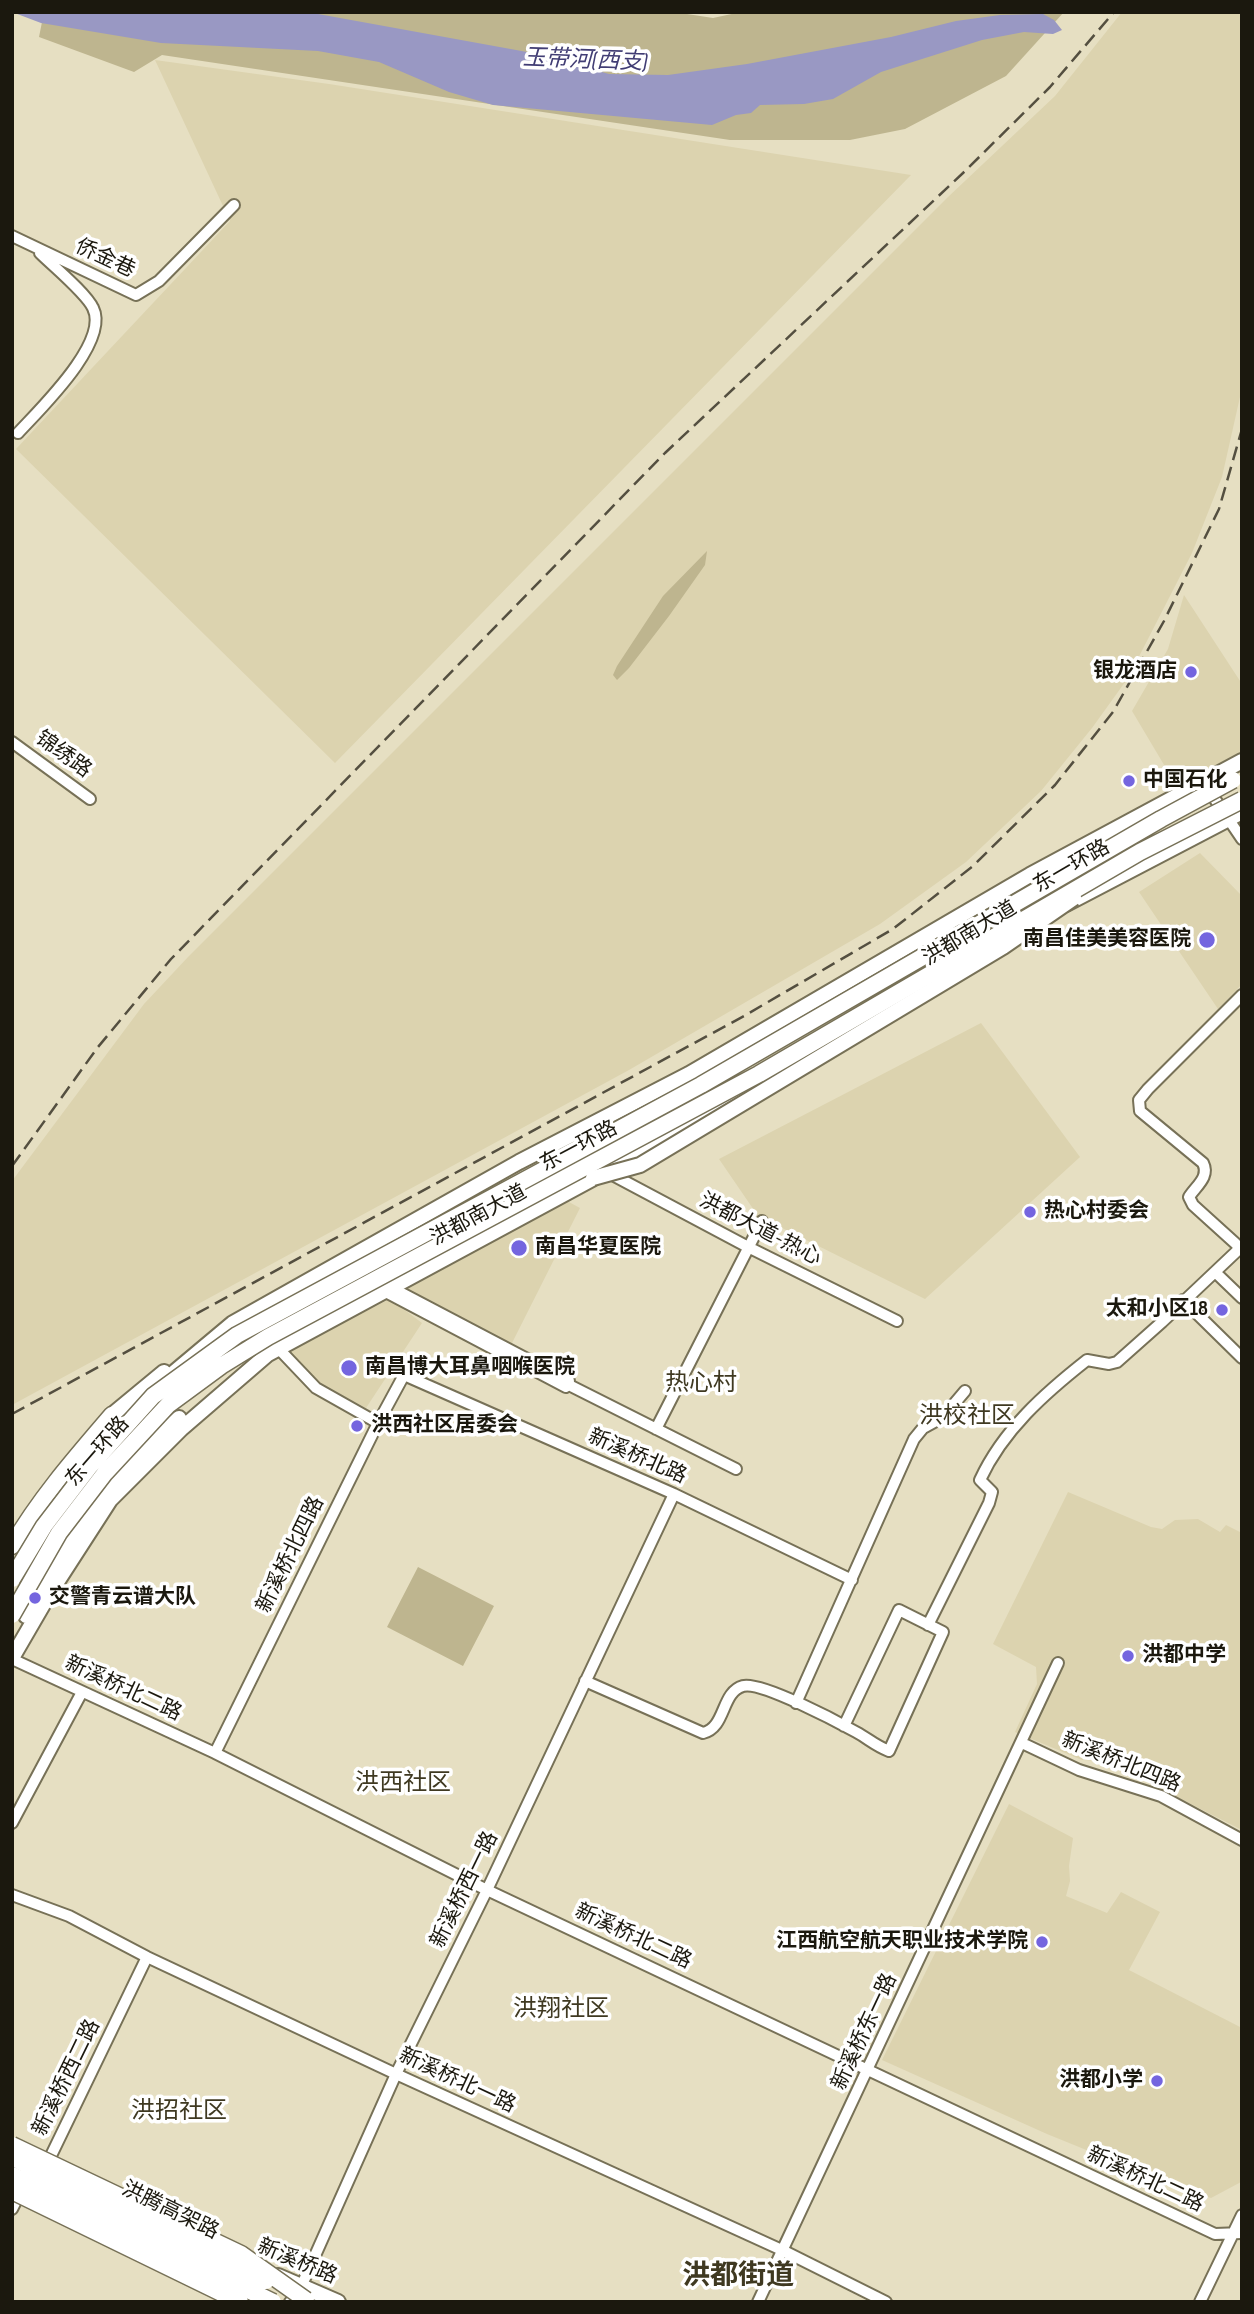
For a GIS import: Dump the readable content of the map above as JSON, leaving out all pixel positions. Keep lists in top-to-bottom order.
{
  "streets": {
    "highway": ["东一环路", "洪腾高架路"],
    "main road": ["洪都南大道", "新溪桥路"],
    "street": [
      "侨金巷",
      "锦绣路",
      "洪都大道-热心",
      "新溪桥北路",
      "新溪桥北四路",
      "新溪桥北二路",
      "新溪桥西一路",
      "新溪桥东一路",
      "新溪桥西二路",
      "新溪桥北一路"
    ]
  },
  "crossings": [
    ["洪都南大道", "洪都大道-热心"],
    ["洪都南大道", "新溪桥北二路"],
    ["新溪桥北路", "新溪桥北四路"],
    ["新溪桥北路", "新溪桥西一路"],
    ["新溪桥北四路", "新溪桥北二路"],
    ["新溪桥北四路", "新溪桥东一路"],
    ["新溪桥北二路", "新溪桥西一路"],
    ["新溪桥北二路", "新溪桥东一路"],
    ["新溪桥西一路", "新溪桥北一路"],
    ["新溪桥西一路", "洪腾高架路"],
    ["新溪桥西一路", "新溪桥路"],
    ["新溪桥东一路", "新溪桥北一路"],
    ["新溪桥西二路", "新溪桥北一路"],
    ["新溪桥西二路", "新溪桥路"],
    ["洪腾高架路", "新溪桥路"]
  ],
  "districts": [
    "热心村",
    "洪校社区",
    "洪西社区",
    "洪翔社区",
    "洪招社区",
    "洪都街道"
  ],
  "water": ["玉带河(西支)"],
  "places": [
    "银龙酒店",
    "中国石化",
    "南昌佳美美容医院",
    "热心村委会",
    "南昌华夏医院",
    "太和小区18",
    "南昌博大耳鼻咽喉医院",
    "洪西社区居委会",
    "交警青云谱大队",
    "洪都中学",
    "江西航空航天职业技术学院",
    "洪都小学"
  ]
}
